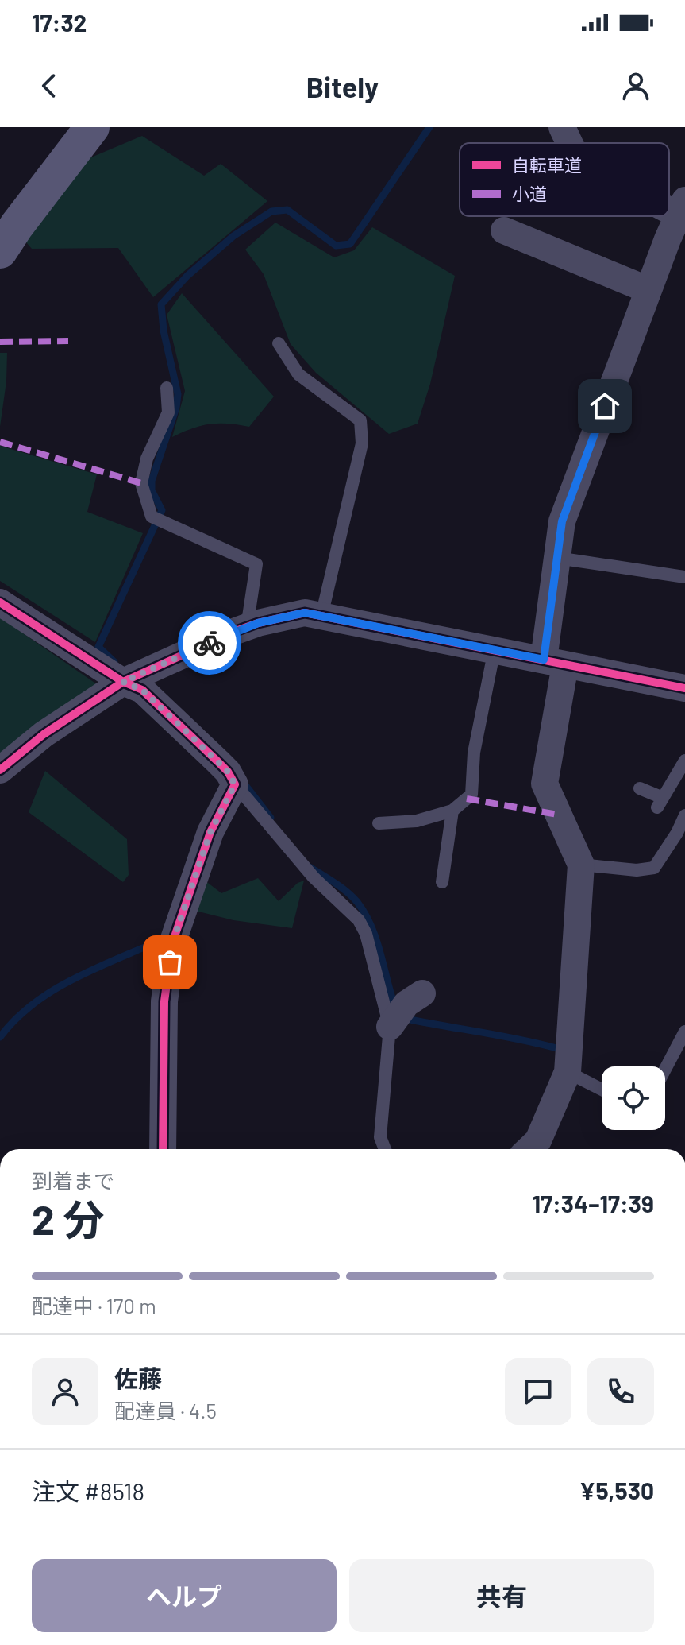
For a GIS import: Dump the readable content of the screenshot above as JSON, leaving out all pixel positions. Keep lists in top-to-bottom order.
{
  "legend": ["自転車道", "小道"],
  "page": {
    "status": "17:32",
    "header": "Bitely",
    "heading": ["2 分", "到着まで", "17:34–17:39"],
    "panel": [
      "佐藤",
      "配達員 · 4.5",
      "注文 #8518",
      "¥5,530"
    ],
    "bar": "配達中 · 170 m",
    "buttons": ["ヘルプ", "共有"]
  }
}
